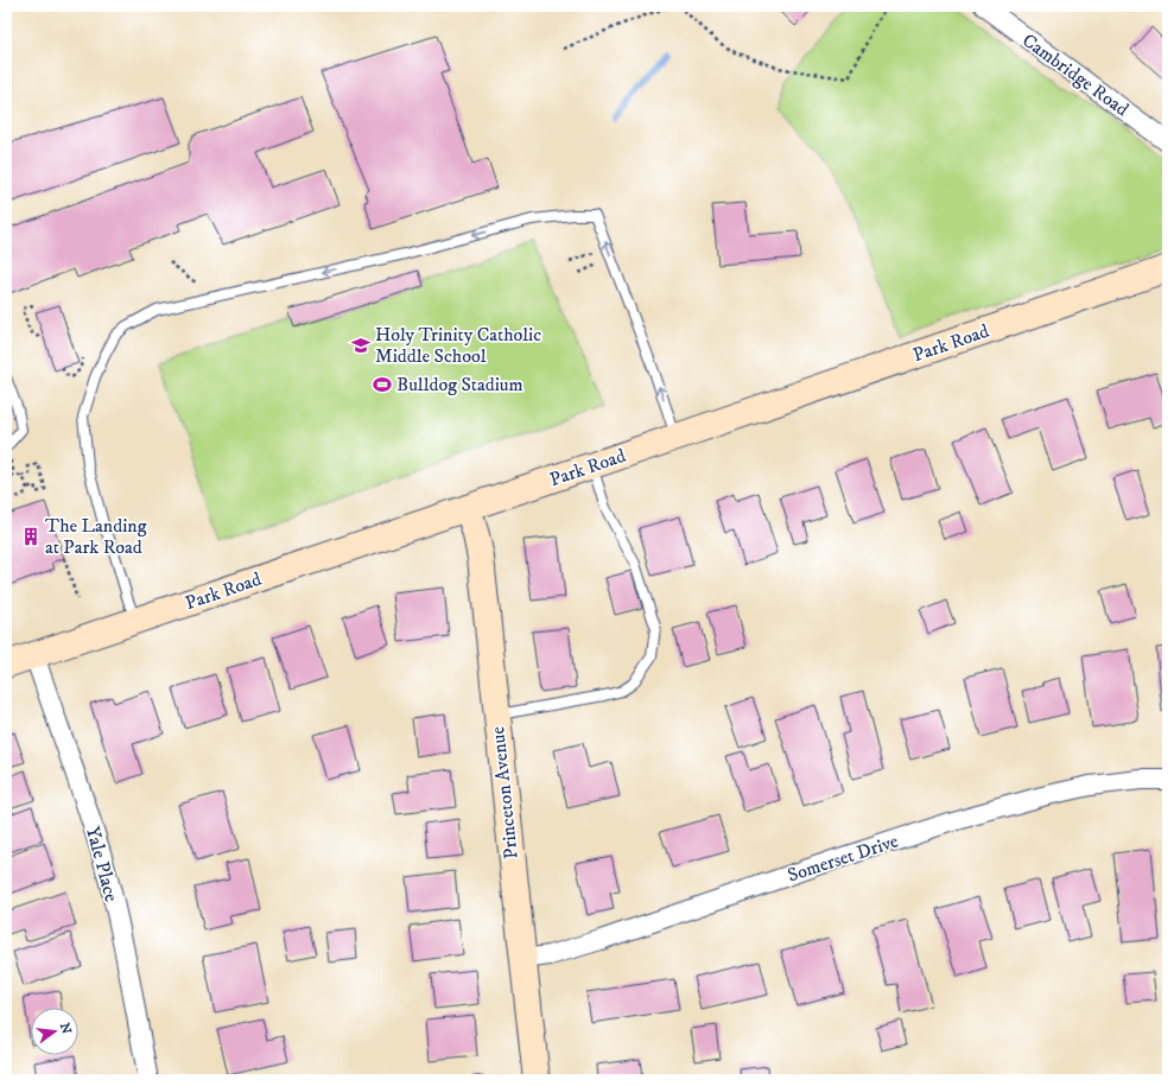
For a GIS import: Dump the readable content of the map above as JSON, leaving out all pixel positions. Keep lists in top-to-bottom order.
{
  "streets": {
    "main road": ["Park Road", "Princeton Avenue"],
    "street": ["Cambridge Road", "Somerset Drive", "Yale Place"]
  },
  "crossings": [
    ["Park Road", "Princeton Avenue"],
    ["Park Road", "Yale Place"],
    ["Princeton Avenue", "Somerset Drive"]
  ],
  "places": {
    "school or university": ["Holy Trinity Catholic Middle School"],
    "sports": ["Bulldog Stadium"],
    "building": ["The Landing at Park Road"]
  },
  "north": "right"
}
